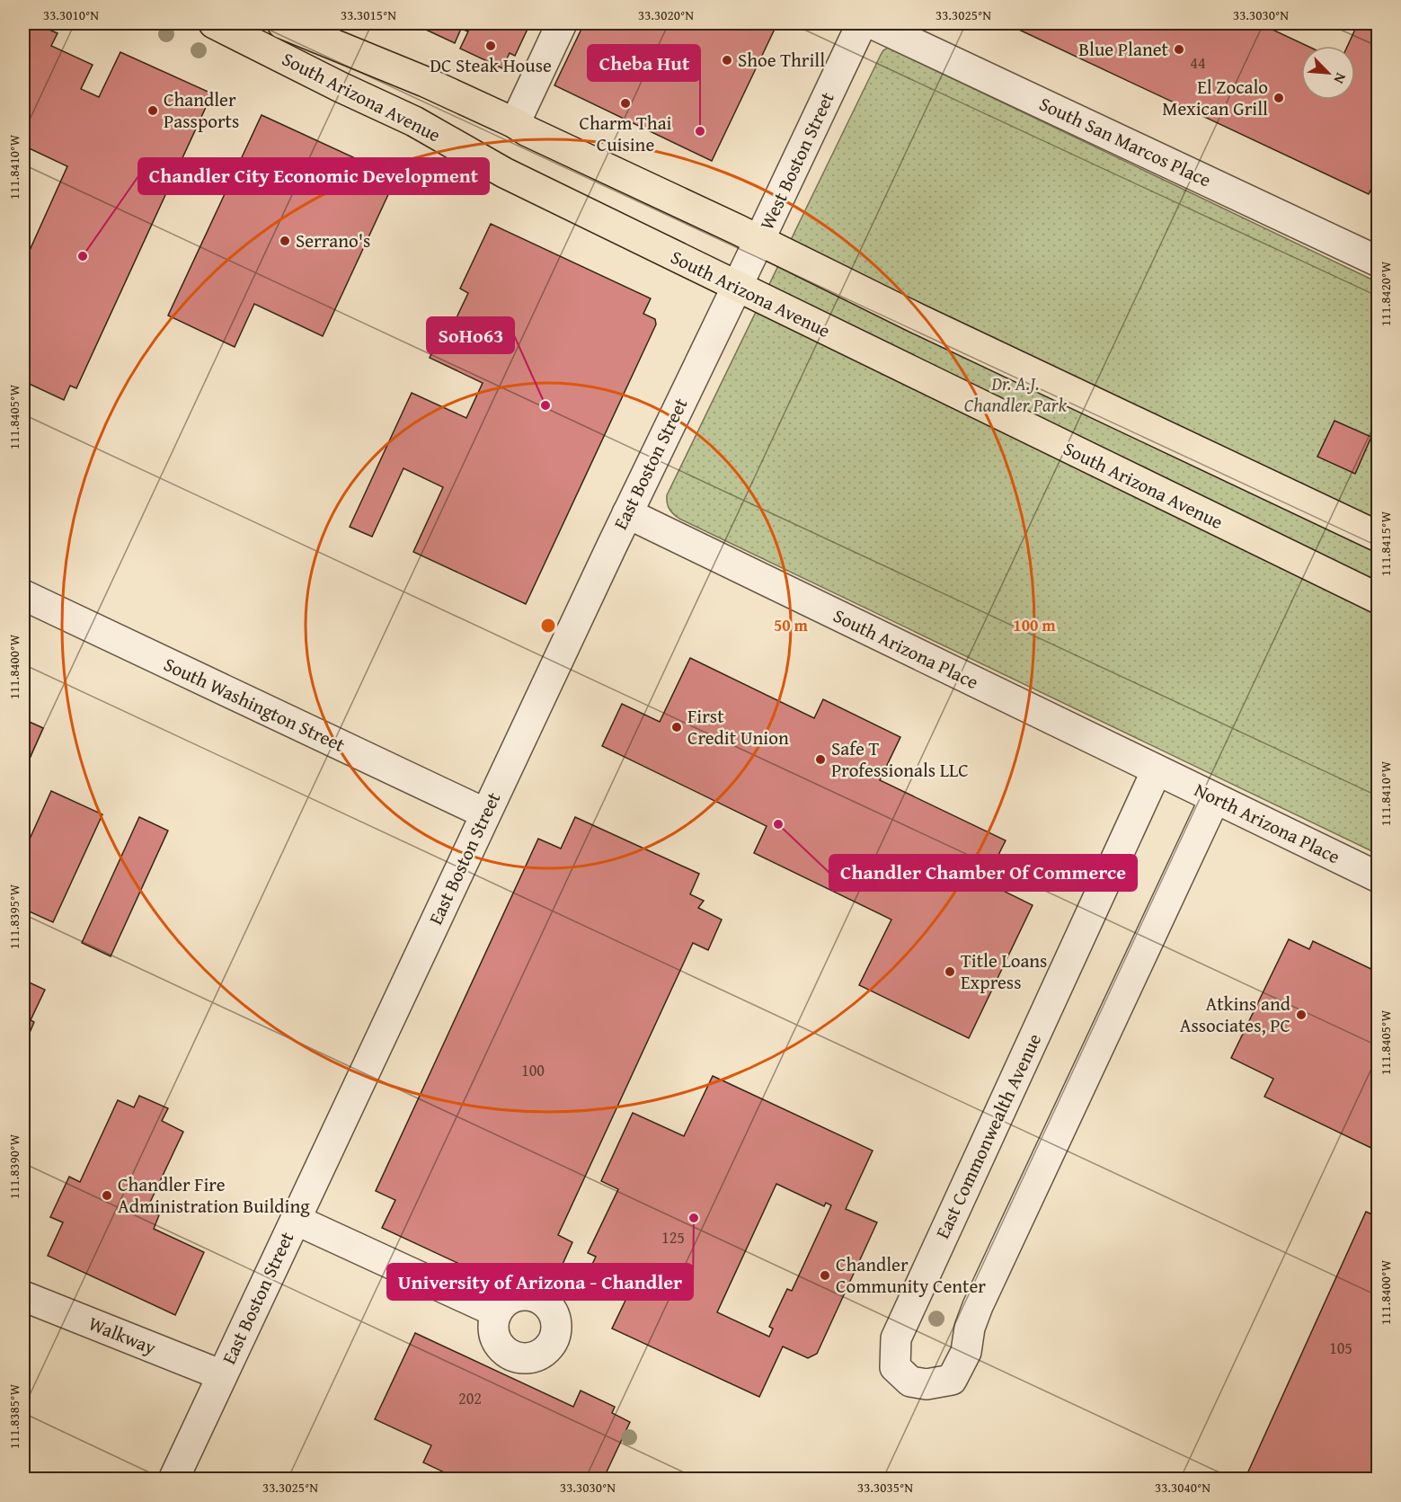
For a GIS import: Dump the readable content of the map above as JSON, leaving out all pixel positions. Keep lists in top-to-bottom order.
{
  "streets": {
    "main road": ["South Arizona Avenue"],
    "street": [
      "South San Marcos Place",
      "West Boston Street",
      "East Boston Street",
      "South Arizona Place",
      "South Washington Street",
      "North Arizona Place",
      "East Commonwealth Avenue",
      "Walkway"
    ]
  },
  "crossings": [
    ["South Arizona Avenue", "West Boston Street"],
    ["South Arizona Avenue", "East Boston Street"],
    ["West Boston Street", "East Boston Street"],
    ["East Boston Street", "South Arizona Place"],
    ["East Boston Street", "South Washington Street"],
    ["East Boston Street", "Walkway"],
    ["South Arizona Place", "North Arizona Place"],
    ["South Arizona Place", "East Commonwealth Avenue"],
    ["North Arizona Place", "East Commonwealth Avenue"]
  ],
  "parks": ["Dr. A.J. Chandler Park"],
  "places": [
    "DC Steak House",
    "Blue Planet",
    "Shoe Thrill",
    "El Zocalo Mexican Grill",
    "Charm Thai Cuisine",
    "Chandler Passports",
    "Cheba Hut",
    "Serrano's",
    "Chandler City Economic Development",
    "SoHo63",
    "First Credit Union",
    "Safe T Professionals LLC",
    "Chandler Chamber Of Commerce",
    "Title Loans Express",
    "Atkins and Associates, PC",
    "Chandler Fire Administration Building",
    "University of Arizona - Chandler",
    "Chandler Community Center"
  ],
  "house_numbers": [
    "44",
    "100",
    "125",
    "105",
    "202"
  ],
  "north": "bottom right",
  "coordinates": [
    "33.3010°N",
    "33.3015°N",
    "33.3020°N",
    "33.3025°N",
    "33.3030°N",
    "111.8410°W",
    "111.8420°W",
    "111.8405°W",
    "111.8415°W",
    "111.8400°W",
    "111.8395°W",
    "111.8390°W",
    "111.8385°W",
    "33.3035°N",
    "33.3040°N"
  ],
  "rings": ["50 m", "100 m"]
}
